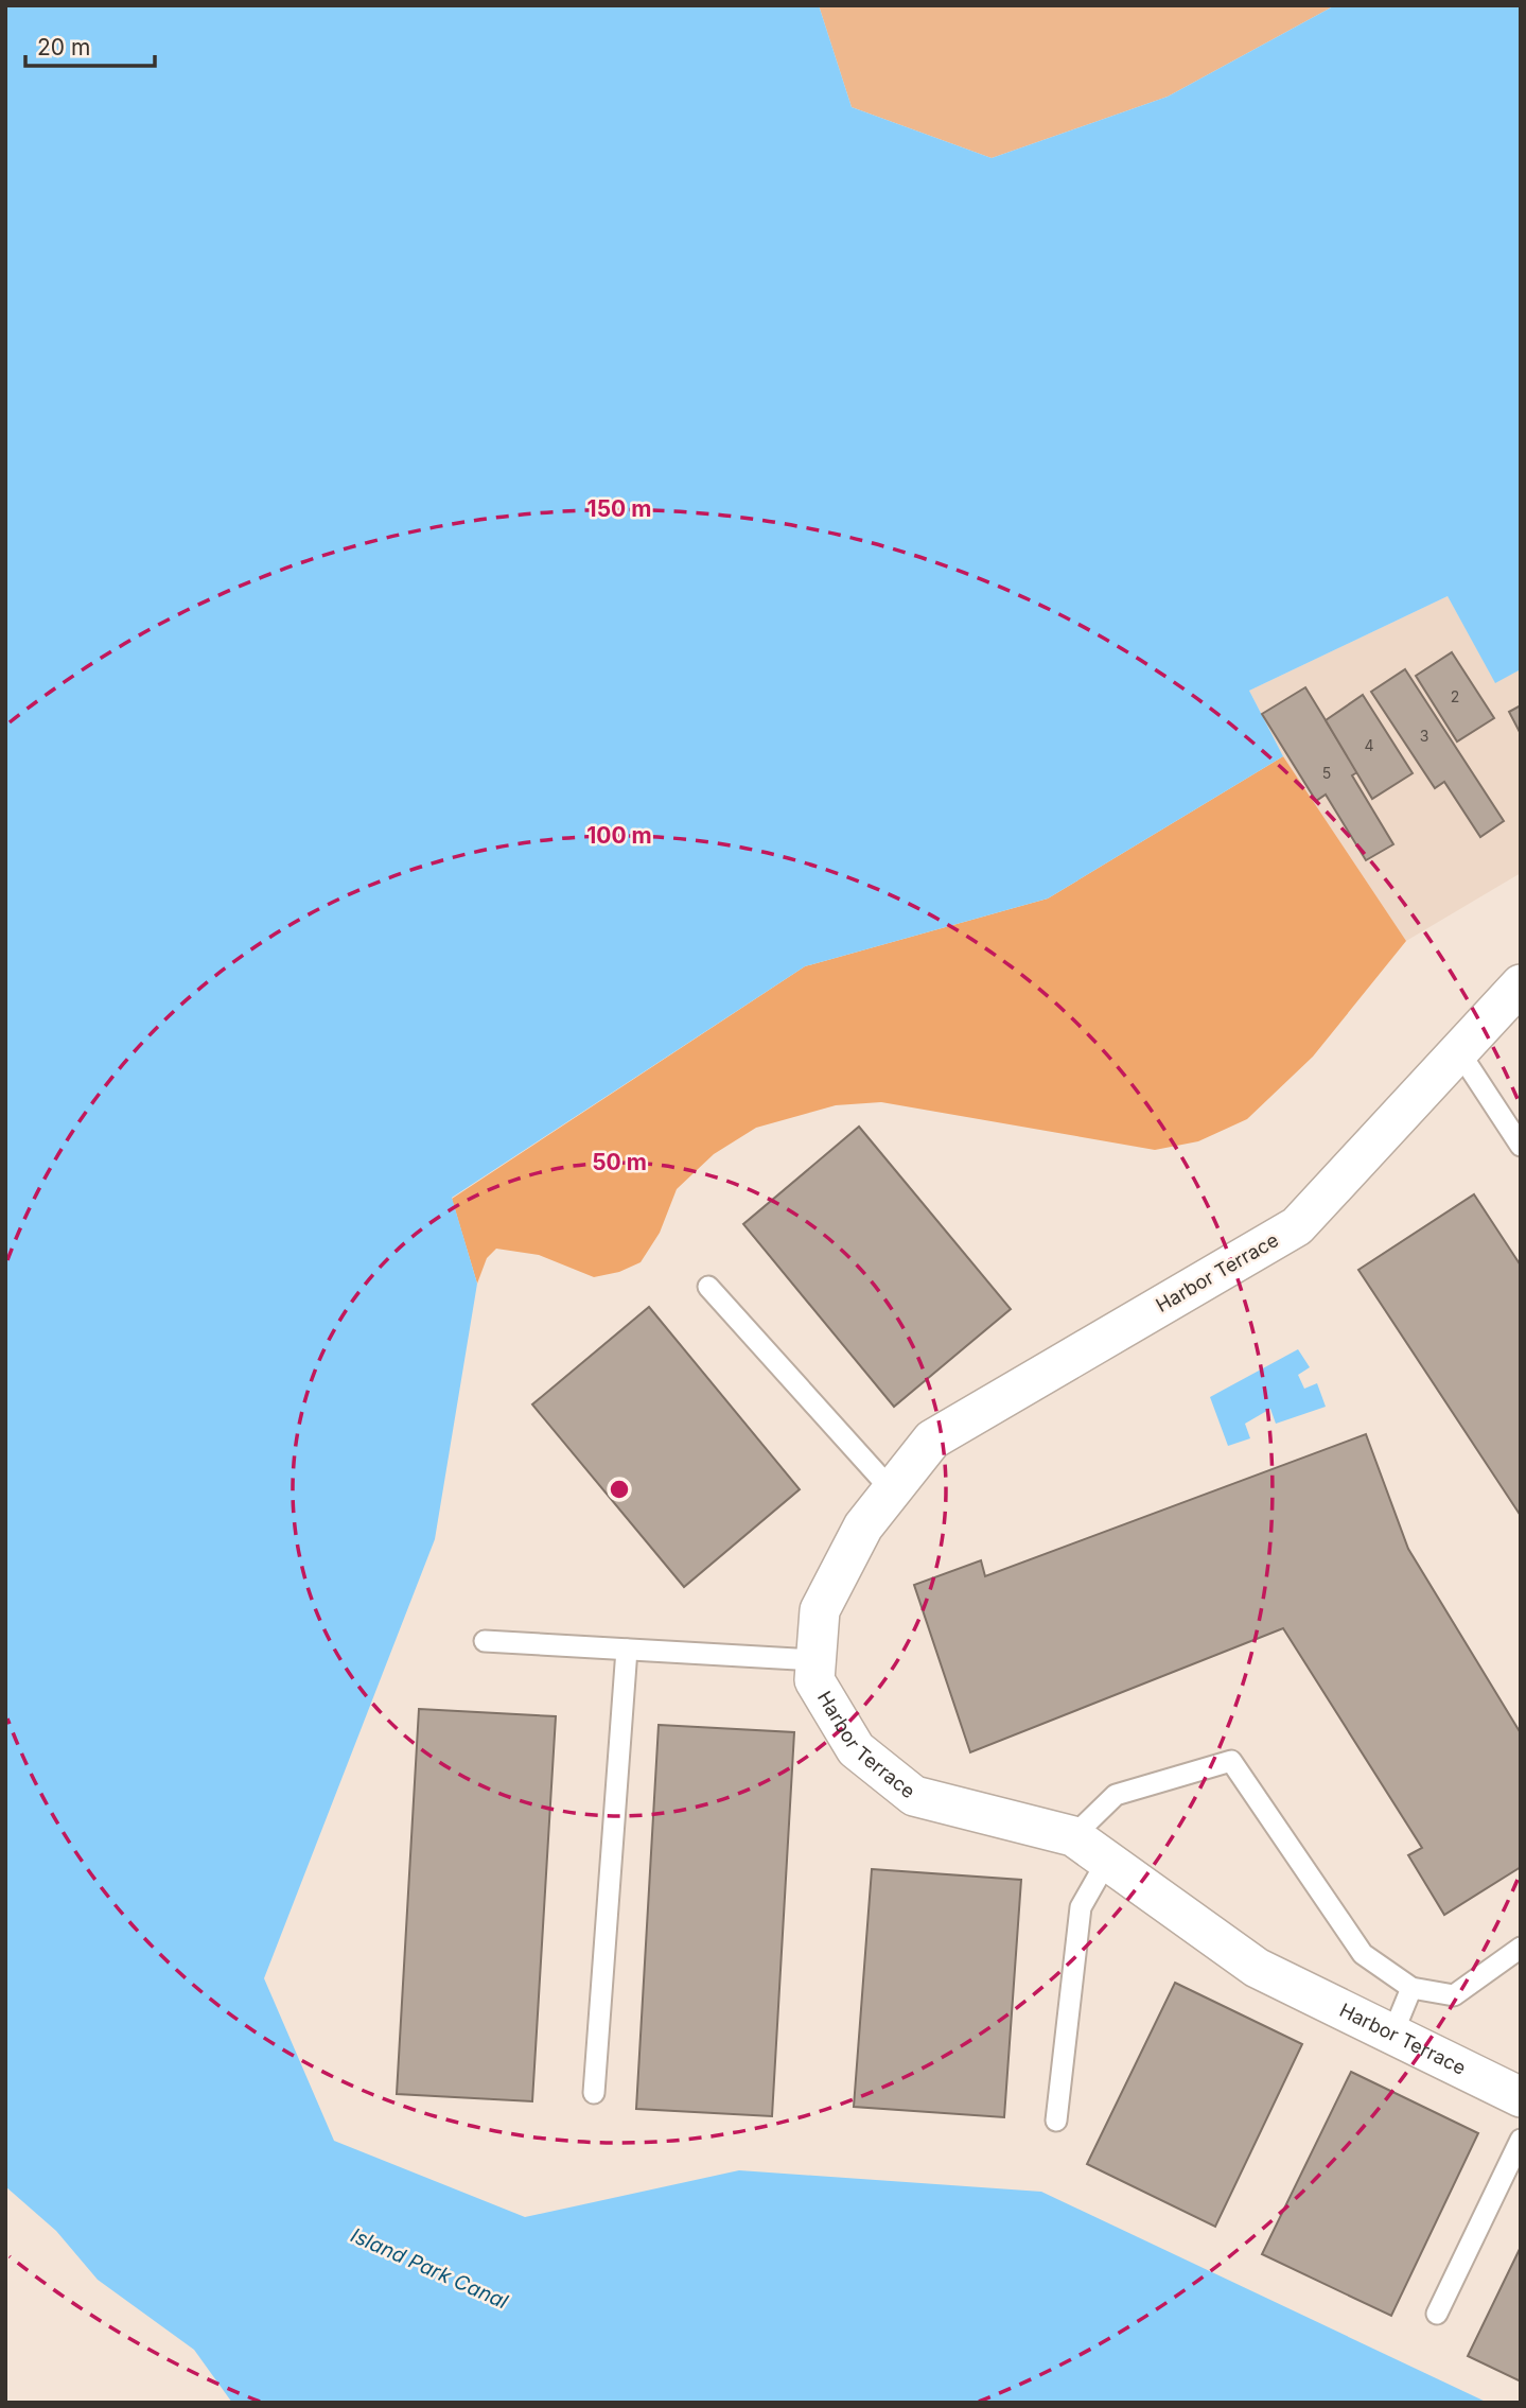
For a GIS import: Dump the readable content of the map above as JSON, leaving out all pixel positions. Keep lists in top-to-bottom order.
{
  "streets": {
    "street": ["Harbor Terrace"]
  },
  "water": ["Island Park Canal"],
  "house_numbers": [
    "2",
    "3",
    "4",
    "5"
  ],
  "scale_bar": "20 m",
  "rings": ["150 m", "100 m", "50 m"]
}
